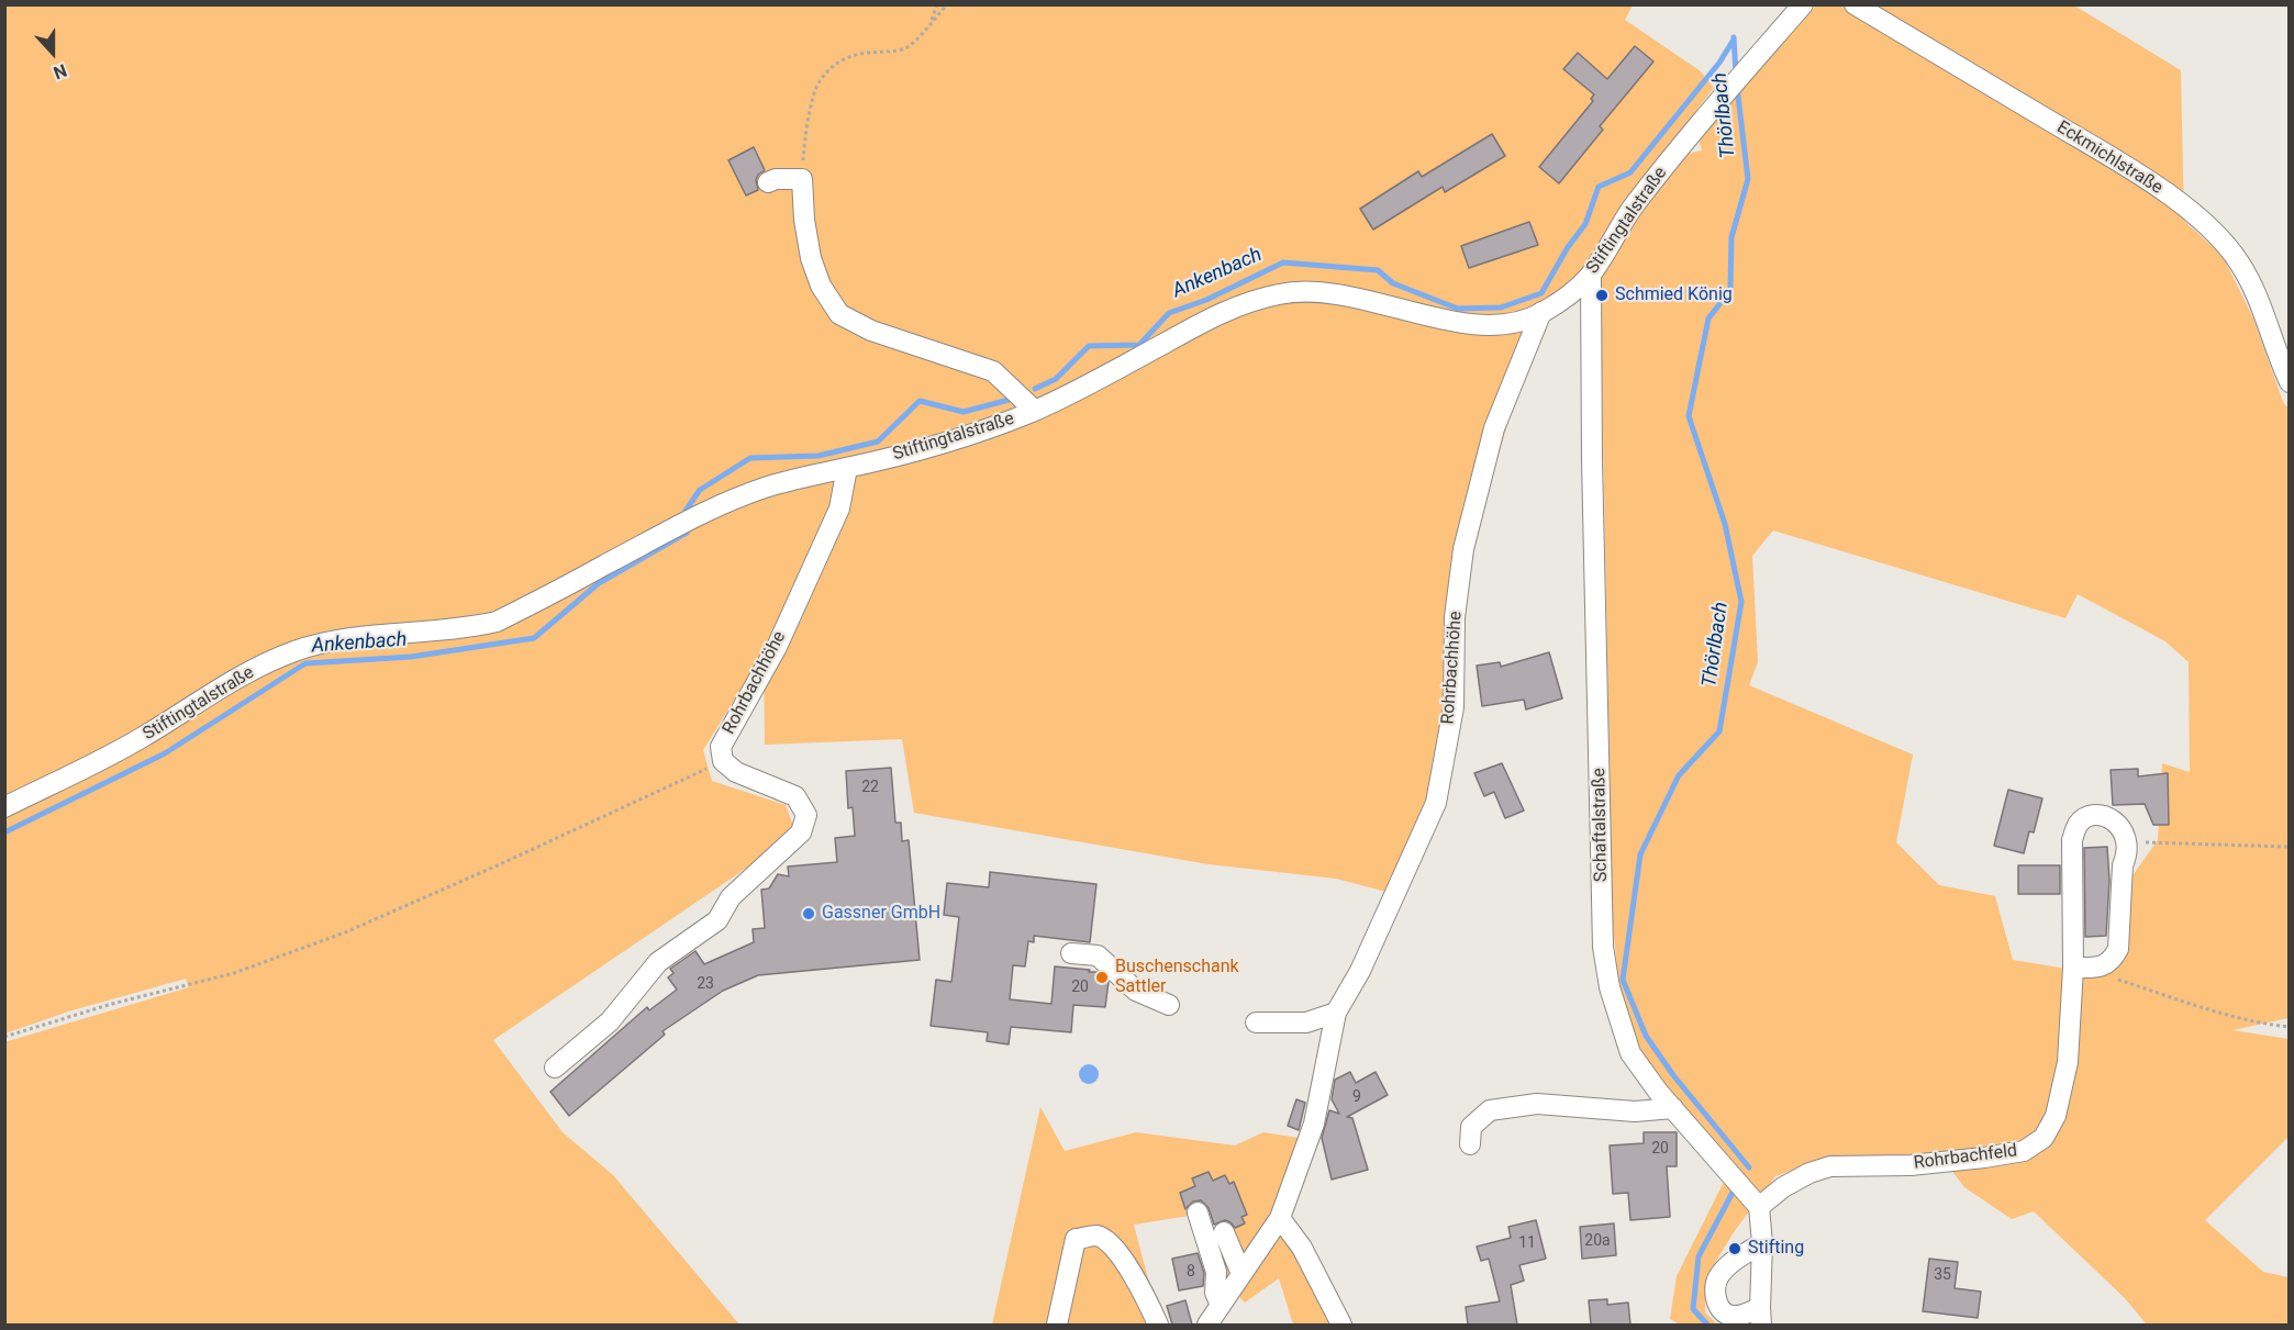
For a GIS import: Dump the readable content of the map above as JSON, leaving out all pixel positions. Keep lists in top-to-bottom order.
{
  "streets": {
    "street": [
      "Eckmichlstraße",
      "Stiftingtalstraße",
      "Rohrbachhöhe",
      "Schaftalstraße",
      "Rohrbachfeld"
    ]
  },
  "crossings": [
    ["Stiftingtalstraße", "Rohrbachhöhe"],
    ["Stiftingtalstraße", "Schaftalstraße"],
    ["Schaftalstraße", "Rohrbachfeld"]
  ],
  "water": ["Thörlbach", "Ankenbach"],
  "places": [
    "Schmied König",
    "Gassner GmbH",
    "Buschenschank Sattler",
    "Stifting"
  ],
  "house_numbers": [
    "22",
    "23",
    "20",
    "9",
    "20",
    "20a",
    "11",
    "8",
    "35"
  ],
  "north": "bottom"
}
